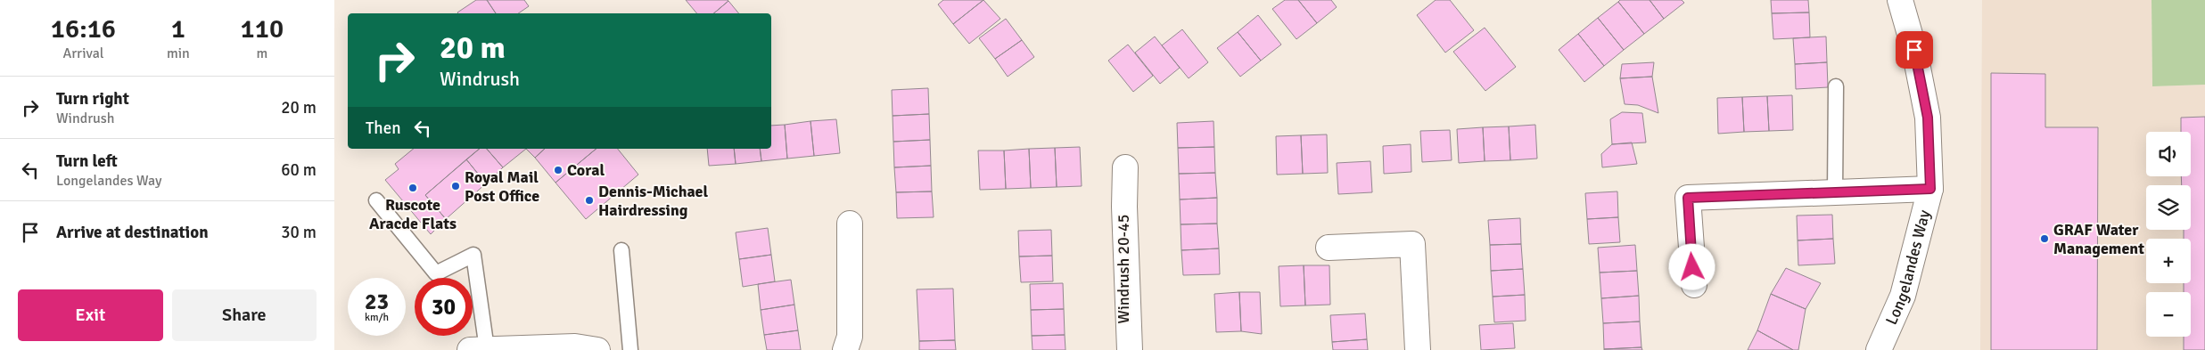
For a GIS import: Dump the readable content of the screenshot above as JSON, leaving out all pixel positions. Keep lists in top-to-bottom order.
{
  "streets": {
    "street": ["Longelandes Way", "Windrush 20-45"]
  },
  "places": [
    "Coral",
    "Royal Mail Post Office",
    "Ruscote Aracde Flats",
    "Dennis-Michael Hairdressing",
    "GRAF Water Management"
  ],
  "page": {
    "eta": [
      "16:16",
      "Arrival",
      "1",
      "min",
      "110",
      "m"
    ],
    "turn": ["20 m", "Windrush"],
    "list": [
      {
        "name": "Turn right",
        "note": "Windrush",
        "value": "20 m"
      },
      {
        "name": "Turn left",
        "note": "Longelandes Way",
        "value": "60 m"
      },
      {
        "name": "Arrive at destination",
        "value": "30 m"
      }
    ],
    "then": "Then",
    "map_buttons": ["+", "−"],
    "speed": "23 km/h",
    "limit": "30",
    "buttons": ["Exit", "Share"]
  }
}
